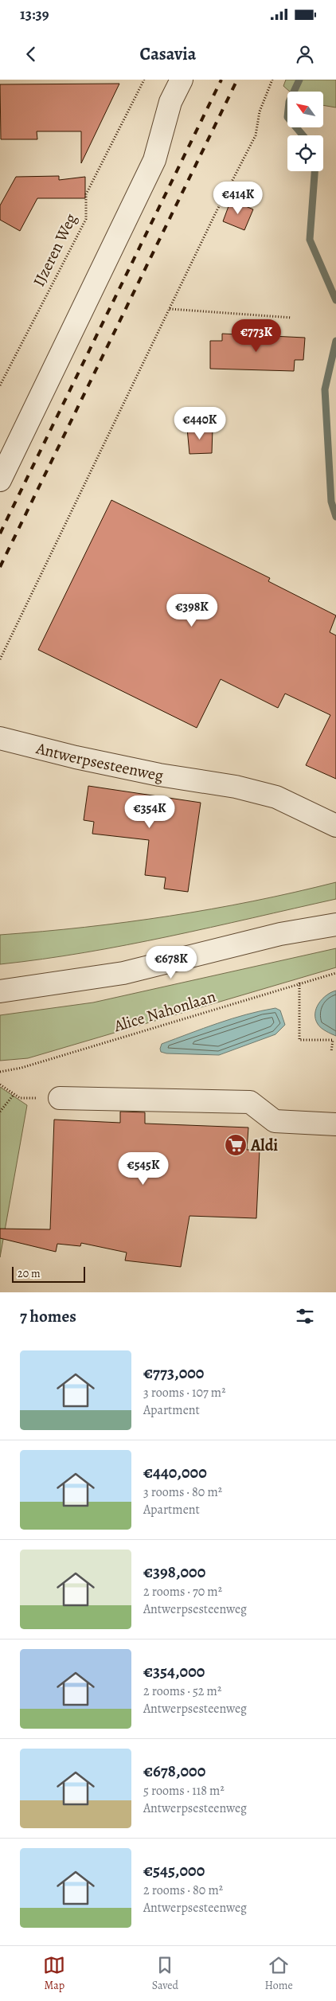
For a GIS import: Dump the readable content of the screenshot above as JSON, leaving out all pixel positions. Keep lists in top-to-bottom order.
{
  "streets": {
    "street": ["Antwerpsesteenweg"],
    "path": ["IJzeren Weg", "Alice Nahonlaan"]
  },
  "places": {
    "supermarket": ["Aldi"]
  },
  "scale_bar": "20 m",
  "north": "top left",
  "page": {
    "status": "13:39",
    "header": "Casavia",
    "price": [
      "€414K",
      "€773K",
      "€440K",
      "€398K",
      "€354K",
      "€678K",
      "€545K"
    ],
    "scale": "20 m",
    "heading": "7 homes",
    "list": [
      {
        "name": "€773,000",
        "note": "3 rooms · 107 m² · Apartment"
      },
      {
        "name": "€440,000",
        "note": "3 rooms · 80 m² · Apartment"
      },
      {
        "name": "€398,000",
        "note": "2 rooms · 70 m² · Antwerpsesteenweg"
      },
      {
        "name": "€354,000",
        "note": "2 rooms · 52 m² · Antwerpsesteenweg"
      },
      {
        "name": "€678,000",
        "note": "5 rooms · 118 m² · Antwerpsesteenweg"
      },
      {
        "name": "€545,000",
        "note": "2 rooms · 80 m² · Antwerpsesteenweg"
      }
    ],
    "tabs": ["Map", "Saved", "Home"]
  }
}
